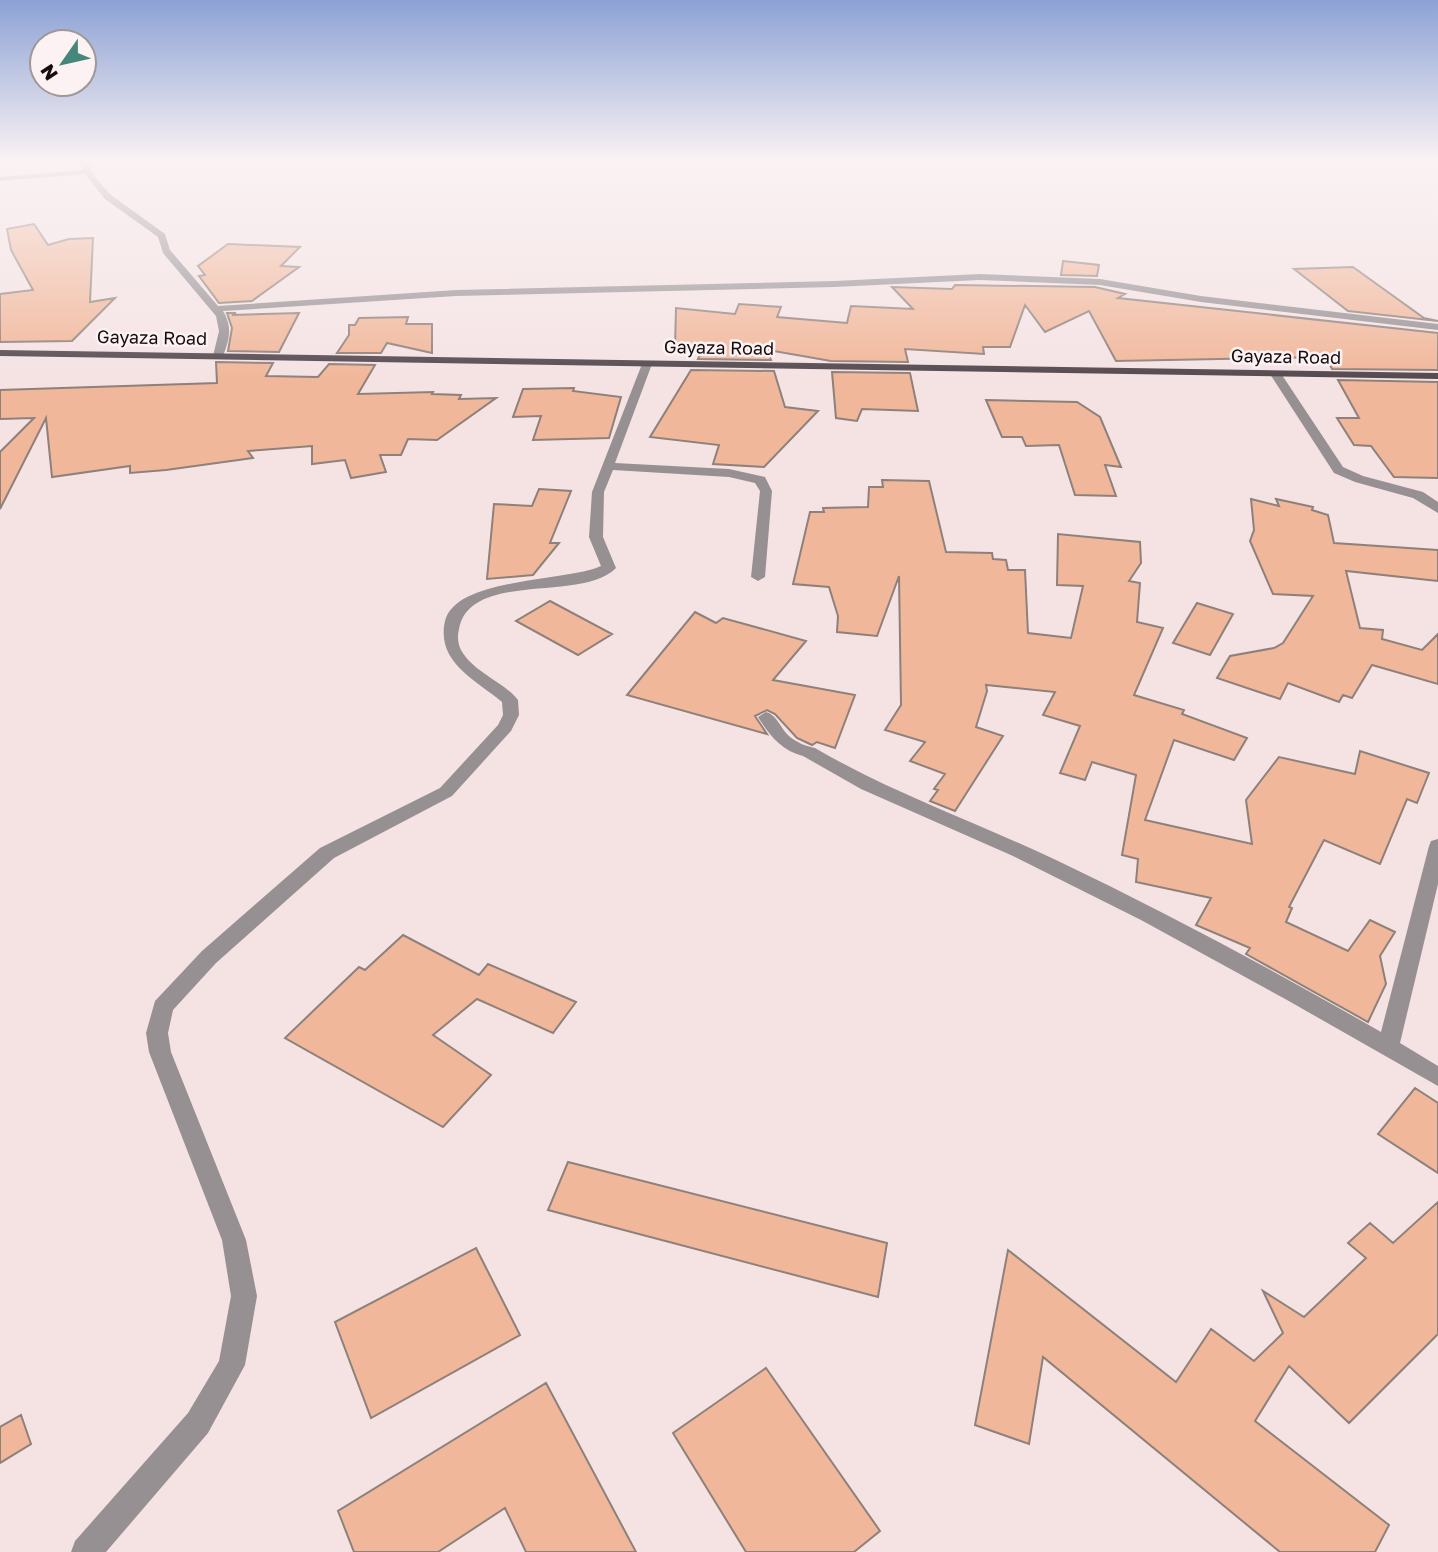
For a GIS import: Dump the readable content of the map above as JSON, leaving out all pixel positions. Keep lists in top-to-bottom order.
{
  "streets": {
    "main road": ["Gayaza Road"]
  },
  "north": "bottom left"
}
